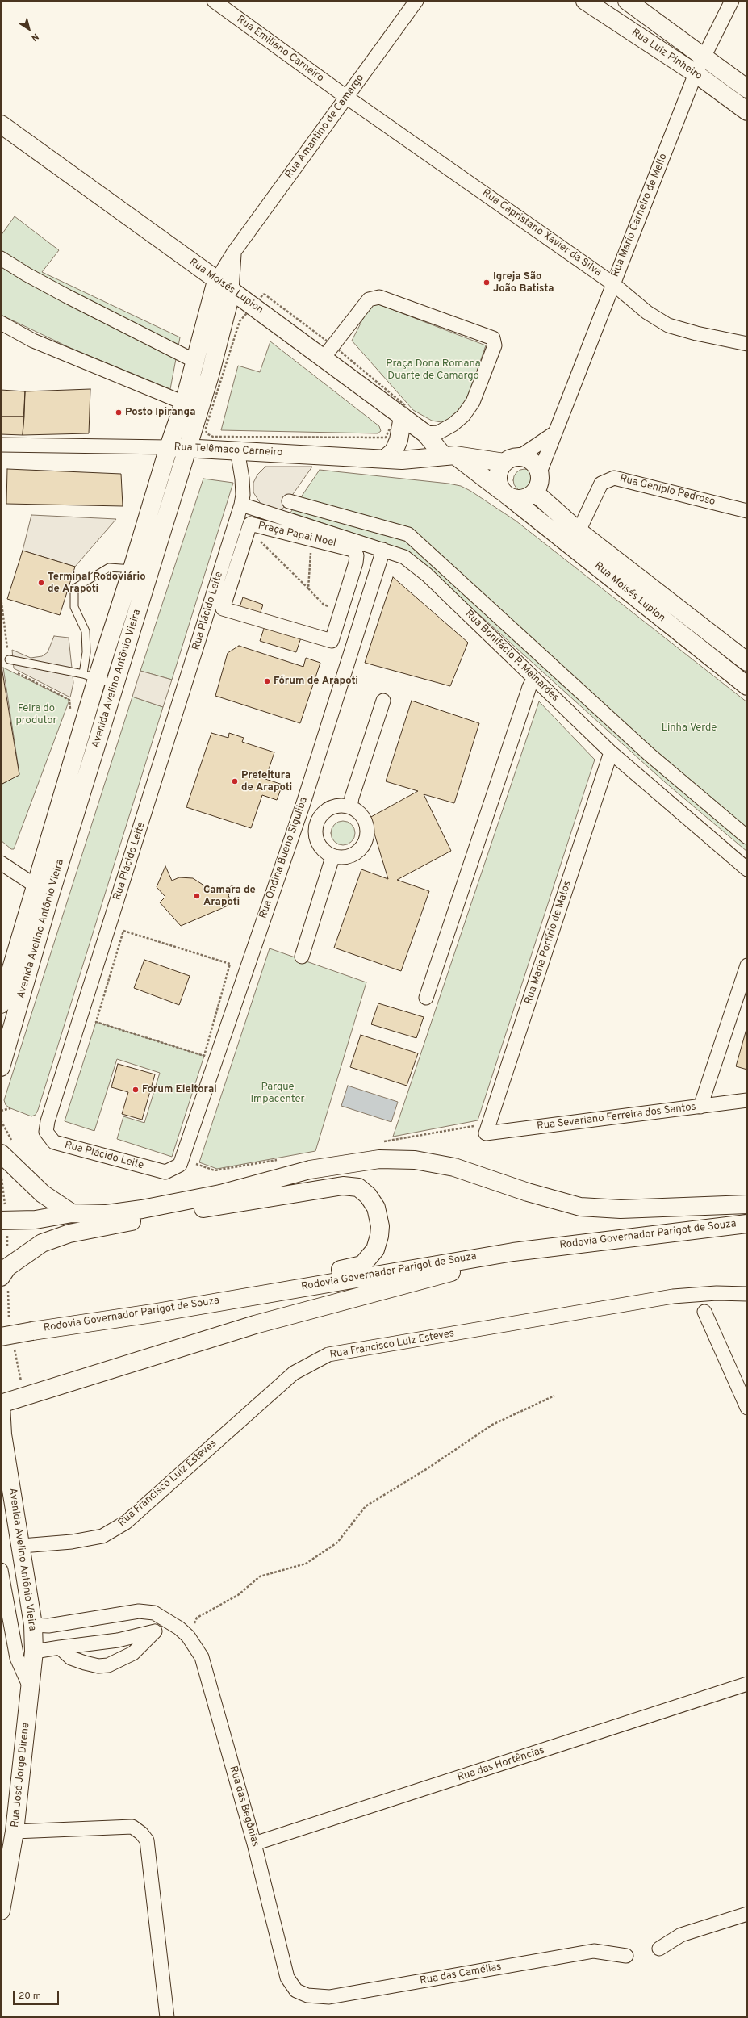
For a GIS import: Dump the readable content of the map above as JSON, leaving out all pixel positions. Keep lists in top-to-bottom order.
{
  "streets": {
    "main road": [
      "Rua Luiz Pinheiro",
      "Rua Moisés Lupion",
      "Rua Telêmaco Carneiro",
      "Avenida Avelino Antônio Vieira",
      "Rodovia Governador Parigot de Souza",
      "Rua José Jorge Direne"
    ],
    "street": [
      "Rua Emiliano Carneiro",
      "Rua Amantino de Camargo",
      "Rua Mario Carneiro de Mello",
      "Rua Capristano Xavier da Silva",
      "Rua Geniplo Pedroso",
      "Praça Papai Noel",
      "Rua Plácido Leite",
      "Rua Bonifácio P. Mainardes",
      "Rua Ondina Bueno Siguliba",
      "Rua Maria Porfírio de Matos",
      "Rua Severiano Ferreira dos Santos",
      "Rua Francisco Luiz Esteves",
      "Rua das Hortências",
      "Rua das Begônias",
      "Rua das Camélias"
    ]
  },
  "crossings": [
    ["Rua Emiliano Carneiro", "Rua Amantino de Camargo"],
    ["Rua Emiliano Carneiro", "Rua Capristano Xavier da Silva"],
    ["Rua Luiz Pinheiro", "Rua Mario Carneiro de Mello"],
    ["Rua Amantino de Camargo", "Rua Capristano Xavier da Silva"],
    ["Rua Amantino de Camargo", "Rua Moisés Lupion"],
    ["Rua Amantino de Camargo", "Avenida Avelino Antônio Vieira"],
    ["Rua Mario Carneiro de Mello", "Rua Capristano Xavier da Silva"],
    ["Rua Mario Carneiro de Mello", "Rua Moisés Lupion"],
    ["Rua Moisés Lupion", "Rua Telêmaco Carneiro"],
    ["Rua Moisés Lupion", "Rua Geniplo Pedroso"],
    ["Rua Moisés Lupion", "Avenida Avelino Antônio Vieira"],
    ["Rua Telêmaco Carneiro", "Rua Plácido Leite"],
    ["Rua Telêmaco Carneiro", "Avenida Avelino Antônio Vieira"],
    ["Rua Plácido Leite", "Rua Bonifácio P. Mainardes"],
    ["Rua Plácido Leite", "Rua Ondina Bueno Siguliba"],
    ["Rua Bonifácio P. Mainardes", "Rua Ondina Bueno Siguliba"],
    ["Rua Bonifácio P. Mainardes", "Rua Maria Porfírio de Matos"],
    ["Avenida Avelino Antônio Vieira", "Rua Francisco Luiz Esteves"],
    ["Avenida Avelino Antônio Vieira", "Rua José Jorge Direne"],
    ["Avenida Avelino Antônio Vieira", "Rua das Begônias"],
    ["Rua Maria Porfírio de Matos", "Rua Severiano Ferreira dos Santos"],
    ["Rua das Hortências", "Rua das Begônias"],
    ["Rua José Jorge Direne", "Rua das Begônias"],
    ["Rua das Begônias", "Rua das Camélias"]
  ],
  "parks": [
    "Praça Dona Romana Duarte de Camargo",
    "Feira do produtor",
    "Linha Verde",
    "Parque Impacenter"
  ],
  "places": [
    "Igreja São João Batista",
    "Posto Ipiranga",
    "Terminal Rodoviário de Arapoti",
    "Fórum de Arapoti",
    "Prefeitura de Arapoti",
    "Camara de Arapoti",
    "Forum Eleitoral"
  ],
  "scale_bar": "20 m",
  "north": "bottom right"
}
